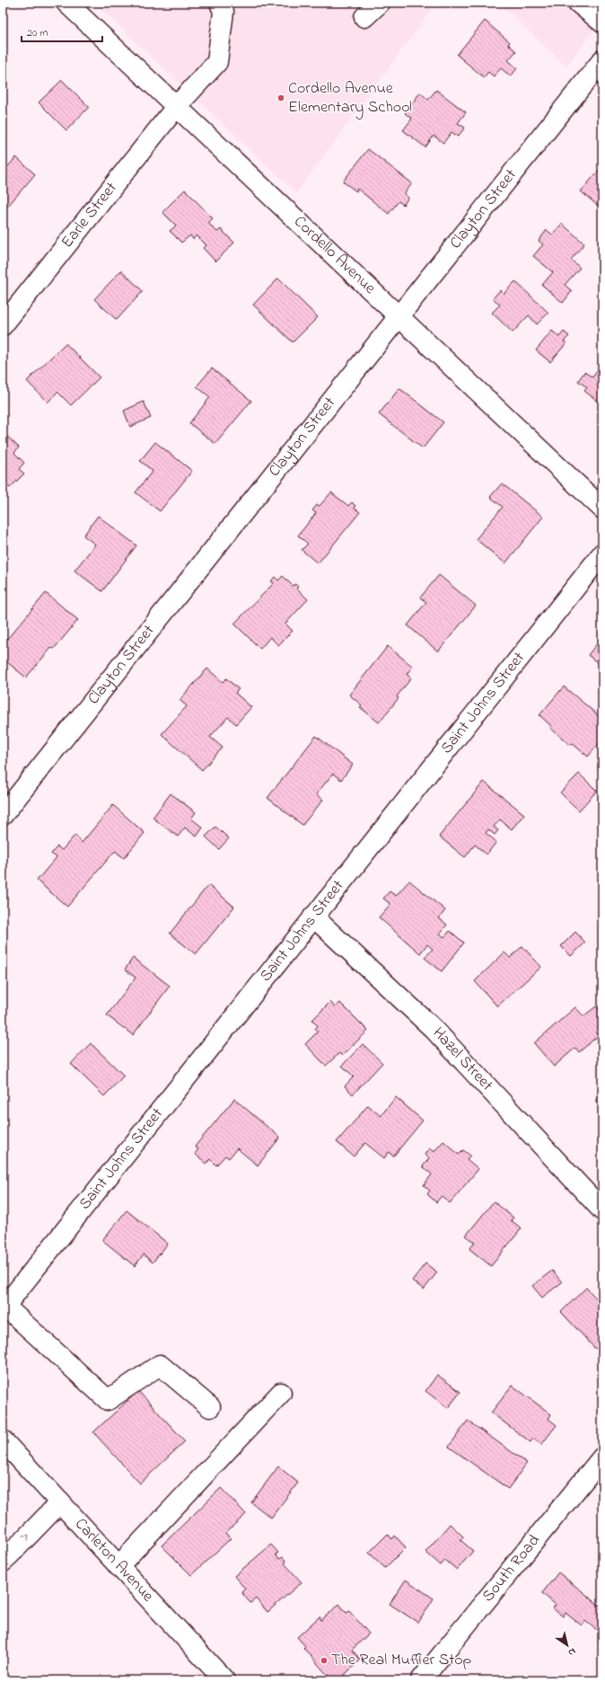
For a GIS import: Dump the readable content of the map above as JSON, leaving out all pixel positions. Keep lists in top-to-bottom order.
{
  "streets": {
    "street": [
      "Clayton Street",
      "Earle Street",
      "Cordello Avenue",
      "Saint Johns Street",
      "Hazel Street",
      "Carleton Avenue",
      "South Road"
    ]
  },
  "crossings": [
    ["Clayton Street", "Cordello Avenue"],
    ["Earle Street", "Cordello Avenue"],
    ["Saint Johns Street", "Hazel Street"]
  ],
  "places": ["Cordello Avenue Elementary School", "The Real Muffler Stop"],
  "scale_bar": "20 m",
  "north": "bottom right"
}
